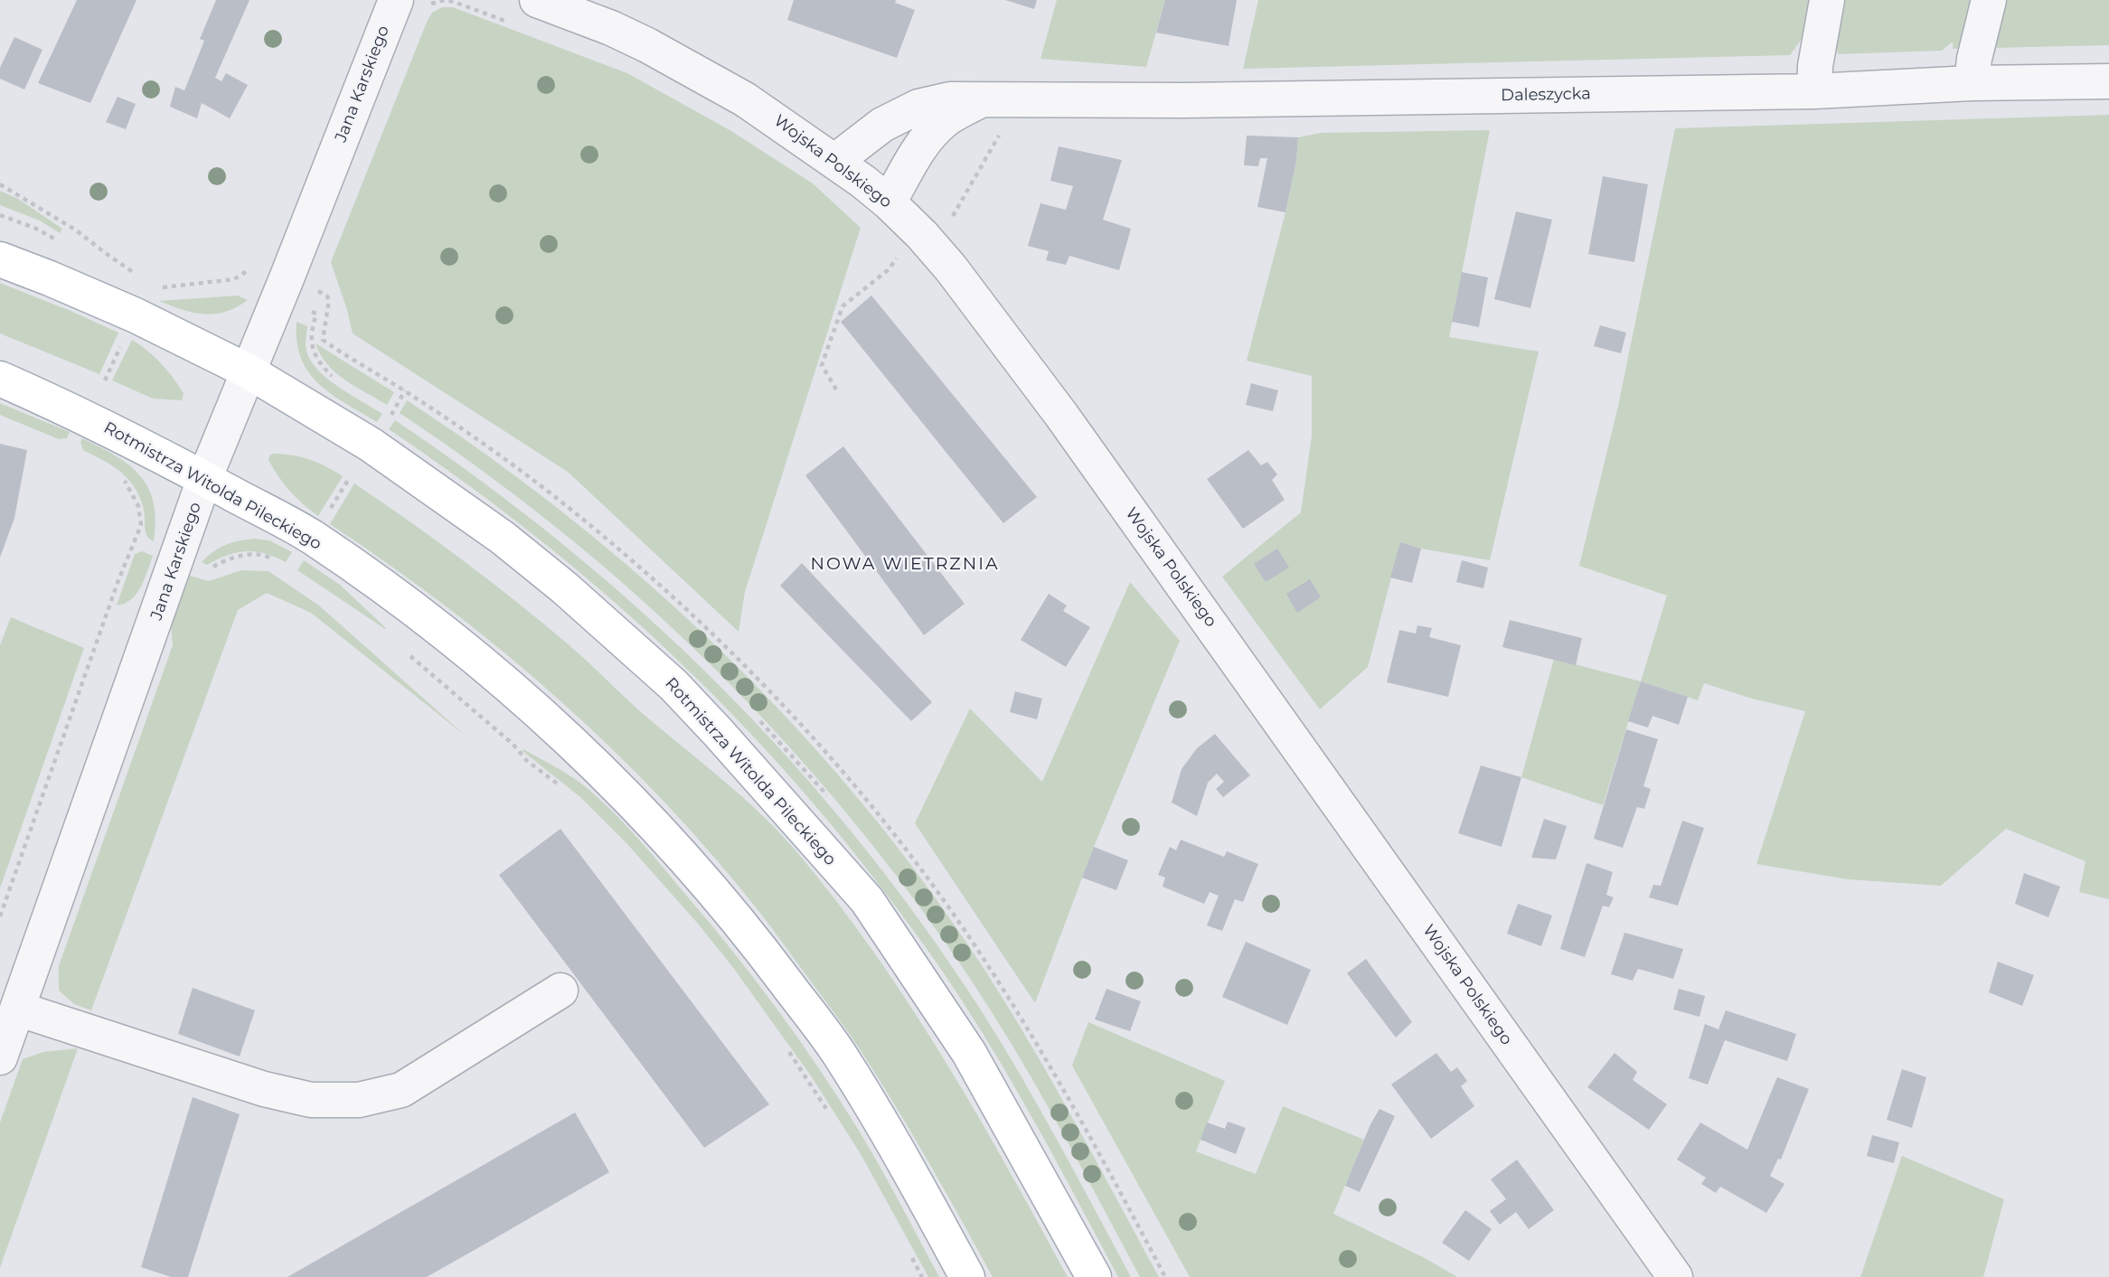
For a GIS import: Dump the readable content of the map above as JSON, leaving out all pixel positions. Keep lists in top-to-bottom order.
{
  "streets": {
    "main road": ["Rotmistrza Witolda Pileckiego"],
    "street": ["Jana Karskiego", "Daleszycka", "Wojska Polskiego"]
  },
  "crossings": [
    ["Jana Karskiego", "Rotmistrza Witolda Pileckiego"],
    ["Daleszycka", "Wojska Polskiego"]
  ],
  "districts": ["NOWA WIETRZNIA"]
}
